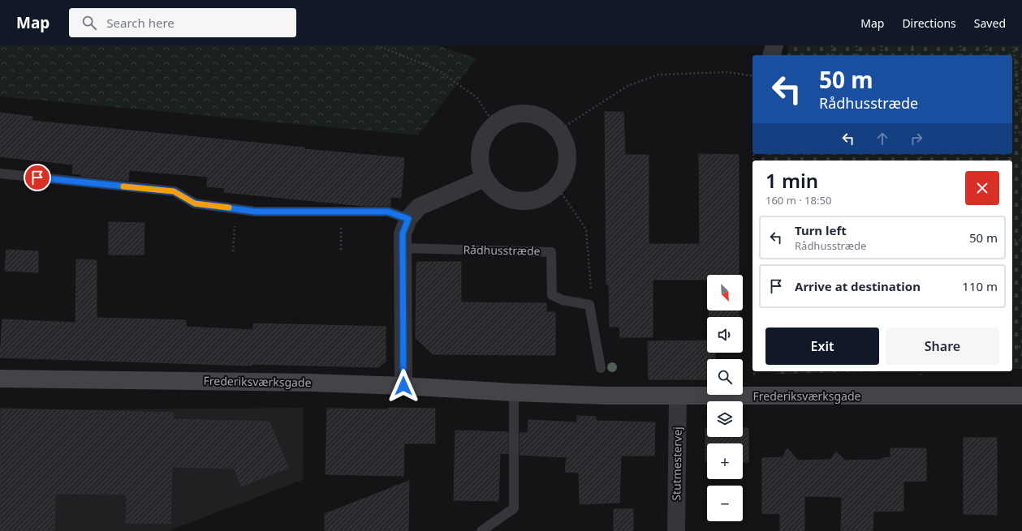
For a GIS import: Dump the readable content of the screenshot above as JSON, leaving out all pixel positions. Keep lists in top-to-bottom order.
{
  "streets": {
    "street": ["Frederiksværksgade", "Stutmestervej"],
    "lane": ["Rådhusstræde"]
  },
  "crossings": [
    ["Frederiksværksgade", "Stutmestervej"]
  ],
  "north": "bottom right",
  "page": {
    "header": "Map",
    "search": "Search here",
    "nav": ["Map", "Directions", "Saved"],
    "turn": ["50 m", "Rådhusstræde"],
    "heading": ["1 min", "160 m · 18:50"],
    "list": [
      {
        "name": "Turn left",
        "note": "Rådhusstræde",
        "value": "50 m"
      },
      {
        "name": "Arrive at destination",
        "value": "110 m"
      }
    ],
    "map_buttons": ["+", "−"],
    "buttons": ["Exit", "Share"]
  }
}
